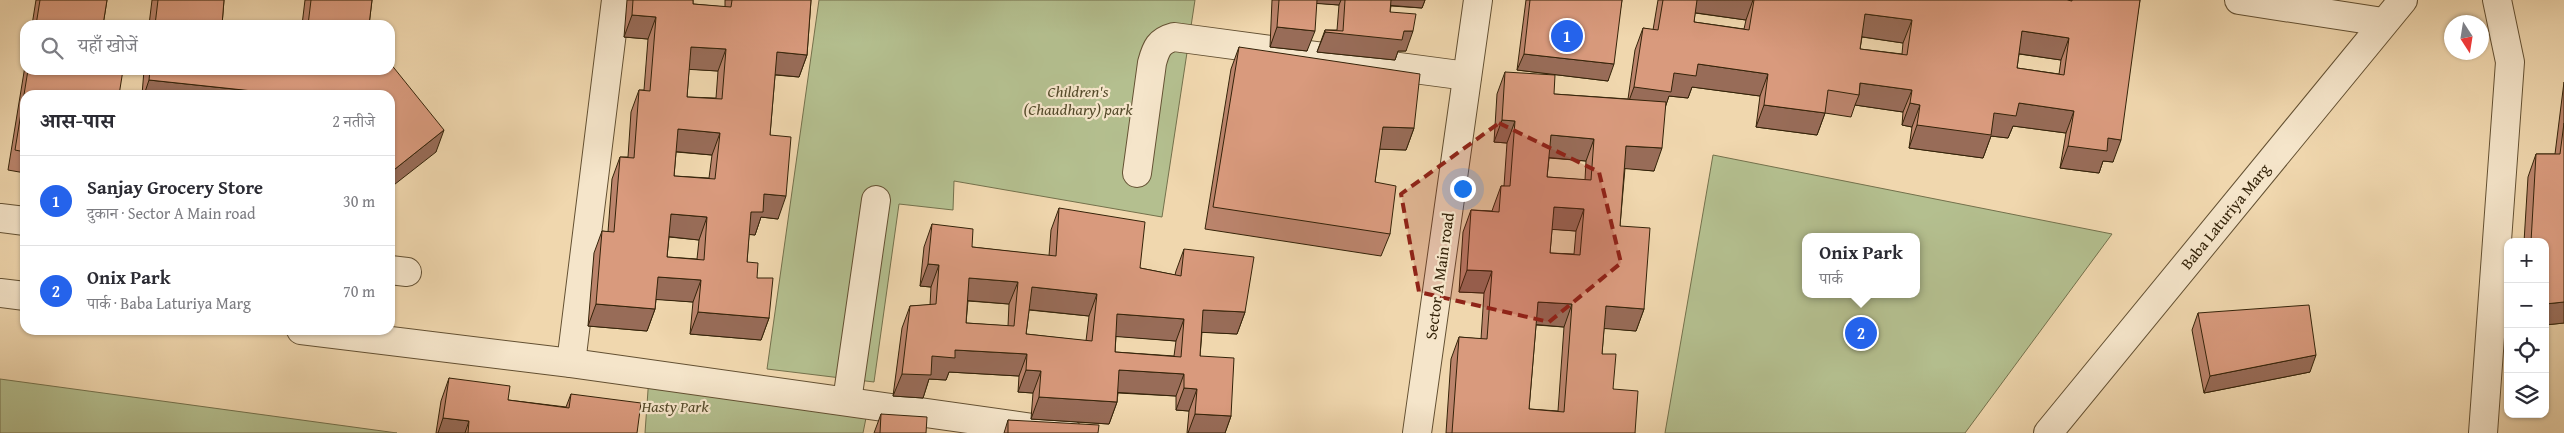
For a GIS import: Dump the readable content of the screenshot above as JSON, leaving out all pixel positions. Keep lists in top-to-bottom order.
{
  "streets": {
    "street": ["Baba Laturiya Marg", "Sector A Main road"]
  },
  "parks": ["Children's (Chaudhary) park", "Hasty Park"],
  "north": "bottom",
  "page": {
    "pins": ["1", "2"],
    "search": "यहाँ खोजें",
    "heading": ["आस-पास", "2 नतीजे"],
    "list": [
      {
        "mark": "1",
        "name": "Sanjay Grocery Store",
        "note": "दुकान · Sector A Main road",
        "value": "30 m"
      },
      {
        "mark": "2",
        "name": "Onix Park",
        "note": "पार्क · Baba Laturiya Marg",
        "value": "70 m"
      }
    ],
    "popup": ["Onix Park", "पार्क"],
    "map_buttons": ["+", "−"]
  }
}
